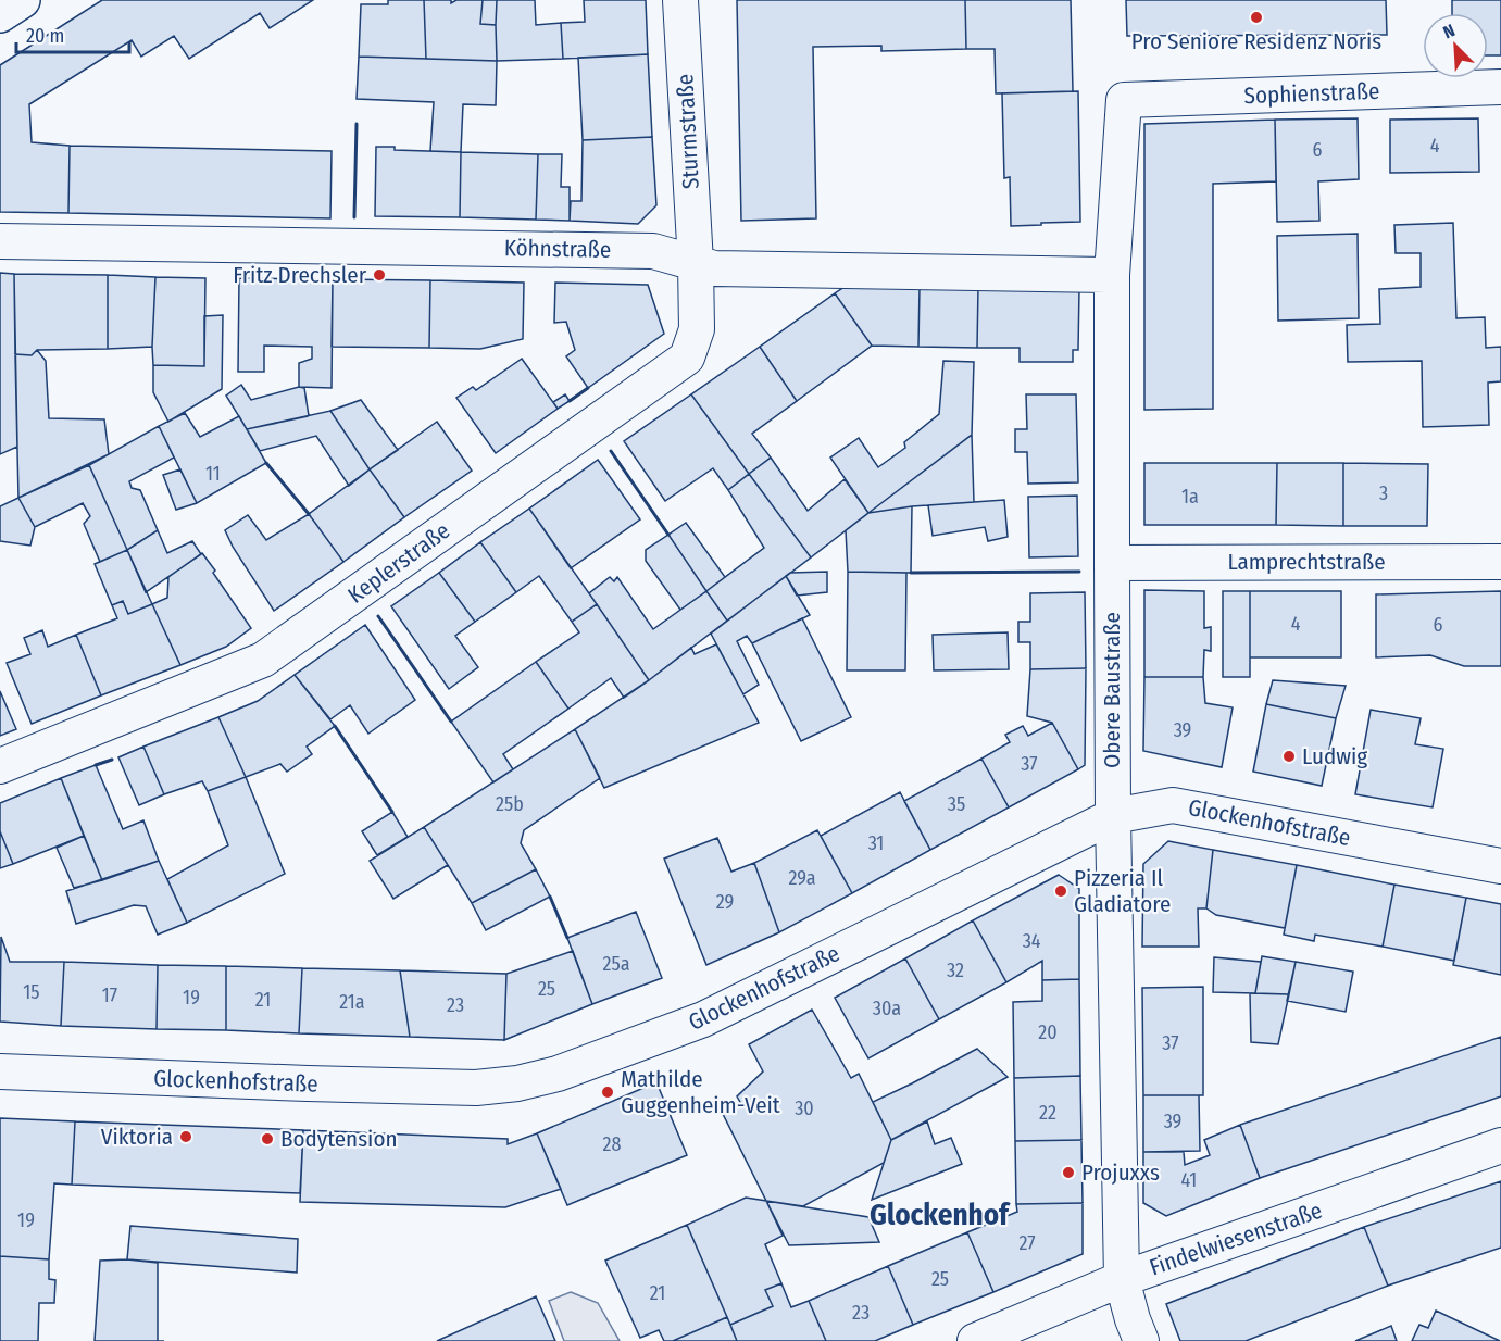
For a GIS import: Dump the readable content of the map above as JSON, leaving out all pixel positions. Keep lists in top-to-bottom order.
{
  "streets": {
    "street": [
      "Sophienstraße",
      "Sturmstraße",
      "Köhnstraße",
      "Lamprechtstraße",
      "Keplerstraße",
      "Obere Baustraße",
      "Glockenhofstraße",
      "Findelwiesenstraße"
    ]
  },
  "crossings": [
    ["Sophienstraße", "Obere Baustraße"],
    ["Sturmstraße", "Köhnstraße"],
    ["Sturmstraße", "Keplerstraße"],
    ["Köhnstraße", "Keplerstraße"],
    ["Köhnstraße", "Obere Baustraße"],
    ["Lamprechtstraße", "Obere Baustraße"],
    ["Obere Baustraße", "Glockenhofstraße"],
    ["Obere Baustraße", "Findelwiesenstraße"]
  ],
  "districts": ["Glockenhof"],
  "places": [
    "Pro Seniore Residenz Noris",
    "Fritz Drechsler",
    "Ludwig",
    "Pizzeria Il Gladiatore",
    "Mathilde Guggenheim-Veit",
    "Viktoria",
    "Bodytension",
    "Projuxxs"
  ],
  "house_numbers": [
    "4",
    "6",
    "11",
    "3",
    "1a",
    "4",
    "6",
    "39",
    "37",
    "25b",
    "35",
    "31",
    "29a",
    "29",
    "34",
    "25a",
    "32",
    "25",
    "15",
    "17",
    "19",
    "21",
    "21a",
    "23",
    "30a",
    "20",
    "37",
    "30",
    "22",
    "39",
    "28",
    "41",
    "19",
    "27",
    "25",
    "21",
    "23"
  ],
  "scale_bar": "20 m",
  "north": "top left"
}
